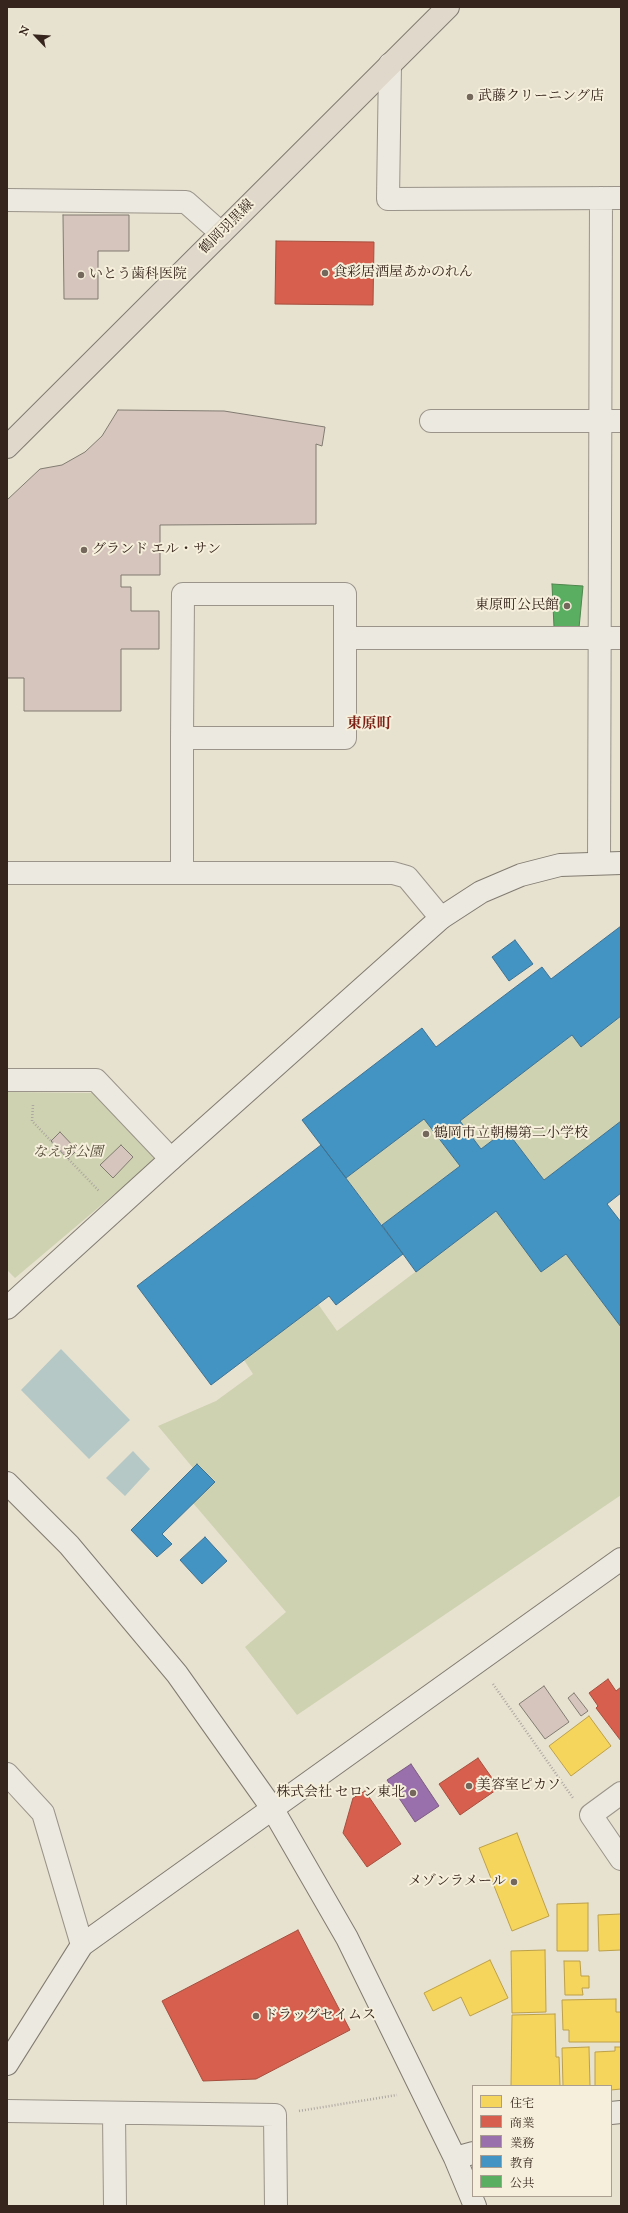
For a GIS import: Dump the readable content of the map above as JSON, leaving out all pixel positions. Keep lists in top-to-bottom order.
{
  "streets": {
    "main road": ["鶴岡羽黒線"]
  },
  "districts": ["東原町"],
  "parks": ["なえず公園"],
  "places": [
    "武藤クリーニング店",
    "食彩居酒屋あかのれん",
    "いとう歯科医院",
    "グランド エル・サン",
    "東原町公民館",
    "鶴岡市立朝楊第二小学校",
    "美容室ピカソ",
    "株式会社 セロン東北",
    "メゾンラメール",
    "ドラッグセイムス"
  ],
  "legend": [
    "住宅",
    "商業",
    "業務",
    "教育",
    "公共"
  ],
  "north": "top left"
}
